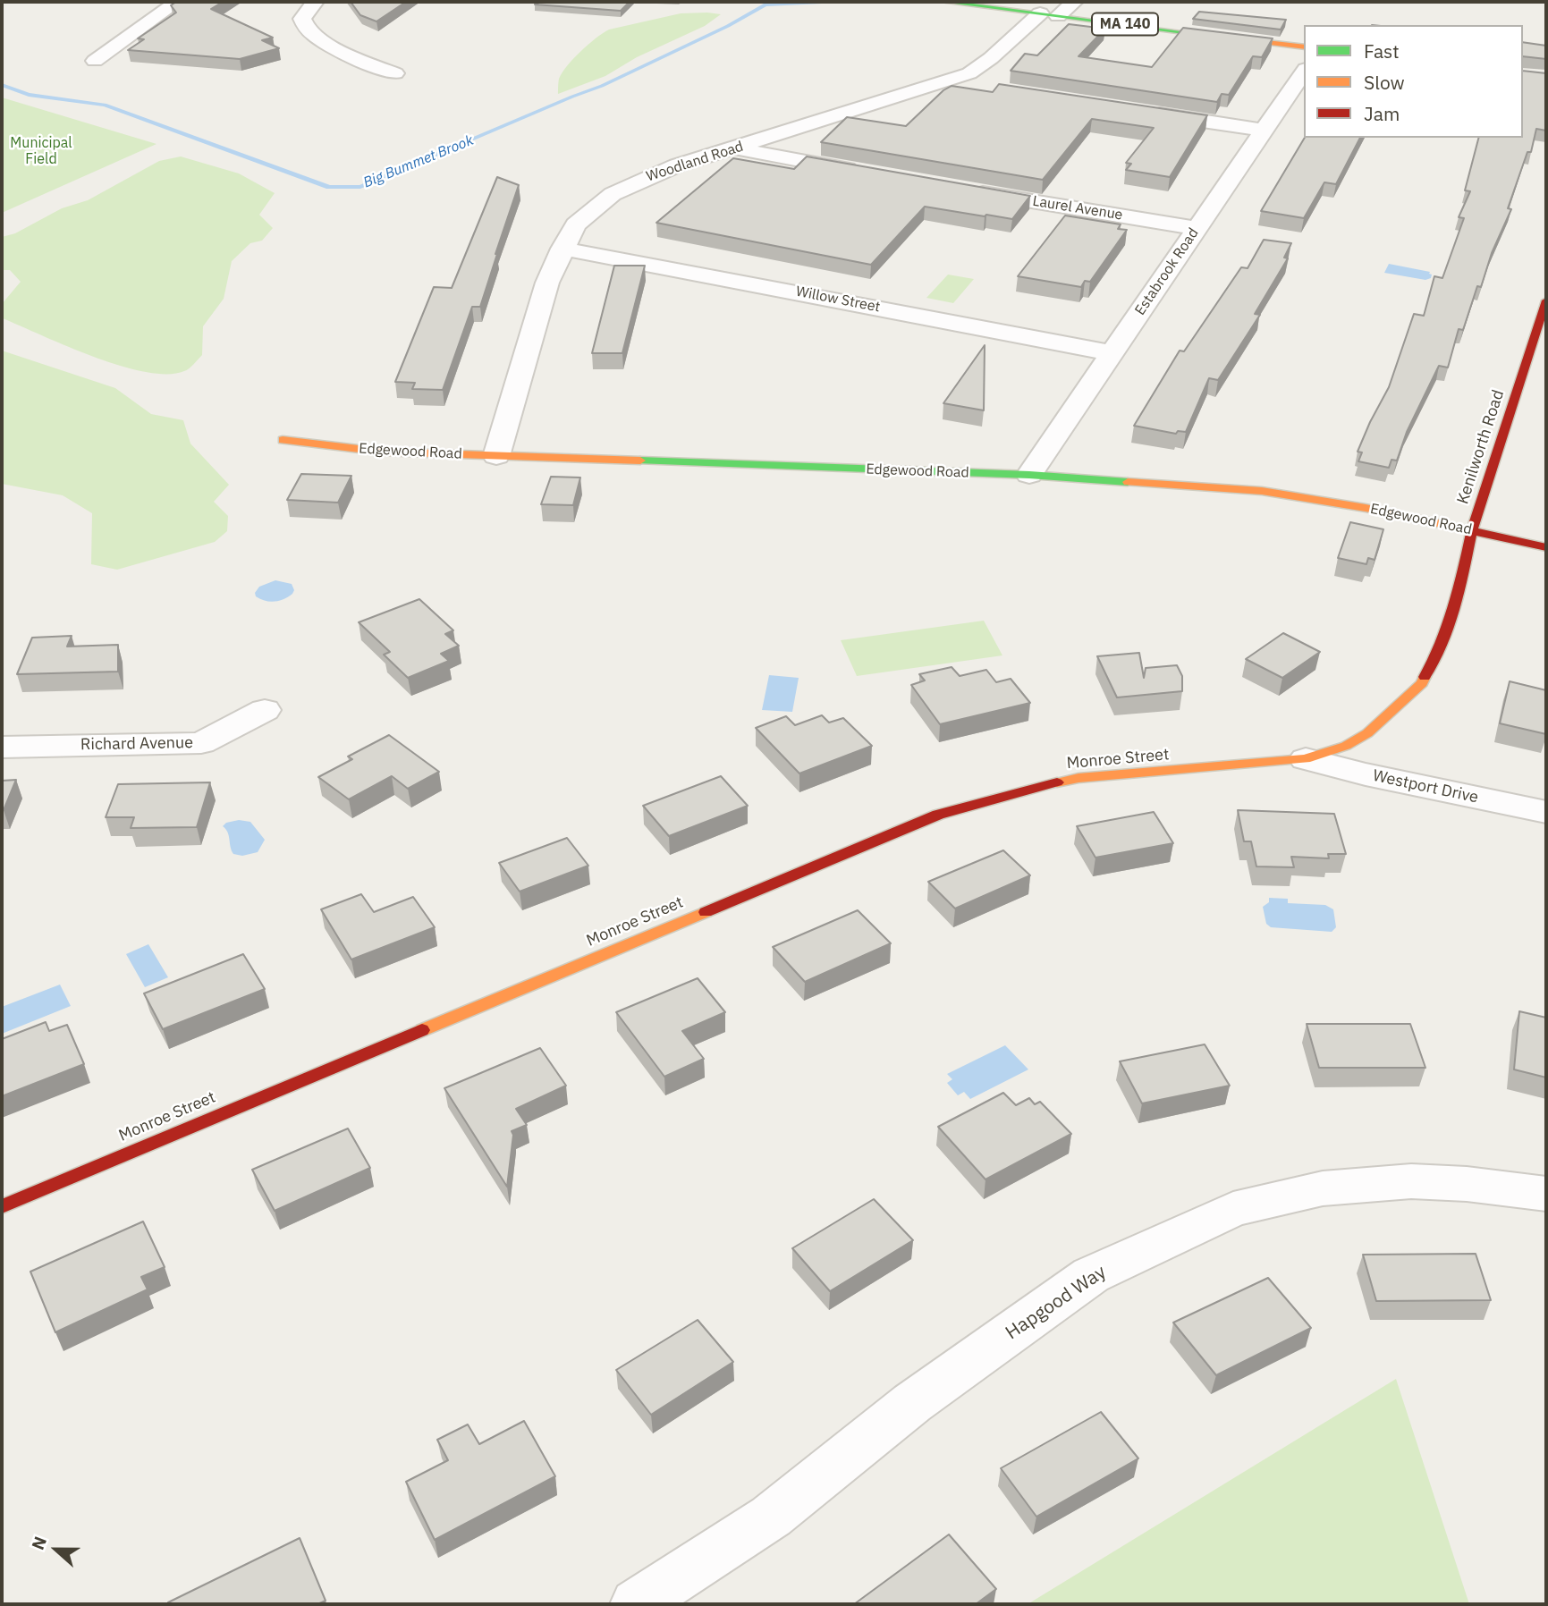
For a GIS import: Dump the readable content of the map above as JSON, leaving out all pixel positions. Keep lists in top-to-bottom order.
{
  "streets": {
    "street": [
      "MA 140",
      "Woodland Road",
      "Laurel Avenue",
      "Estabrook Road",
      "Willow Street",
      "Kenilworth Road",
      "Edgewood Road",
      "Richard Avenue",
      "Monroe Street",
      "Westport Drive",
      "Hapgood Way"
    ]
  },
  "crossings": [
    ["MA 140", "Woodland Road"],
    ["Woodland Road", "Willow Street"],
    ["Woodland Road", "Edgewood Road"],
    ["Laurel Avenue", "Estabrook Road"],
    ["Estabrook Road", "Willow Street"],
    ["Estabrook Road", "Edgewood Road"],
    ["Kenilworth Road", "Edgewood Road"],
    ["Kenilworth Road", "Monroe Street"],
    ["Kenilworth Road", "Westport Drive"],
    ["Monroe Street", "Westport Drive"]
  ],
  "water": ["Big Bummet Brook"],
  "parks": ["Municipal Field"],
  "legend": ["Fast", "Slow", "Jam"],
  "north": "left"
}
